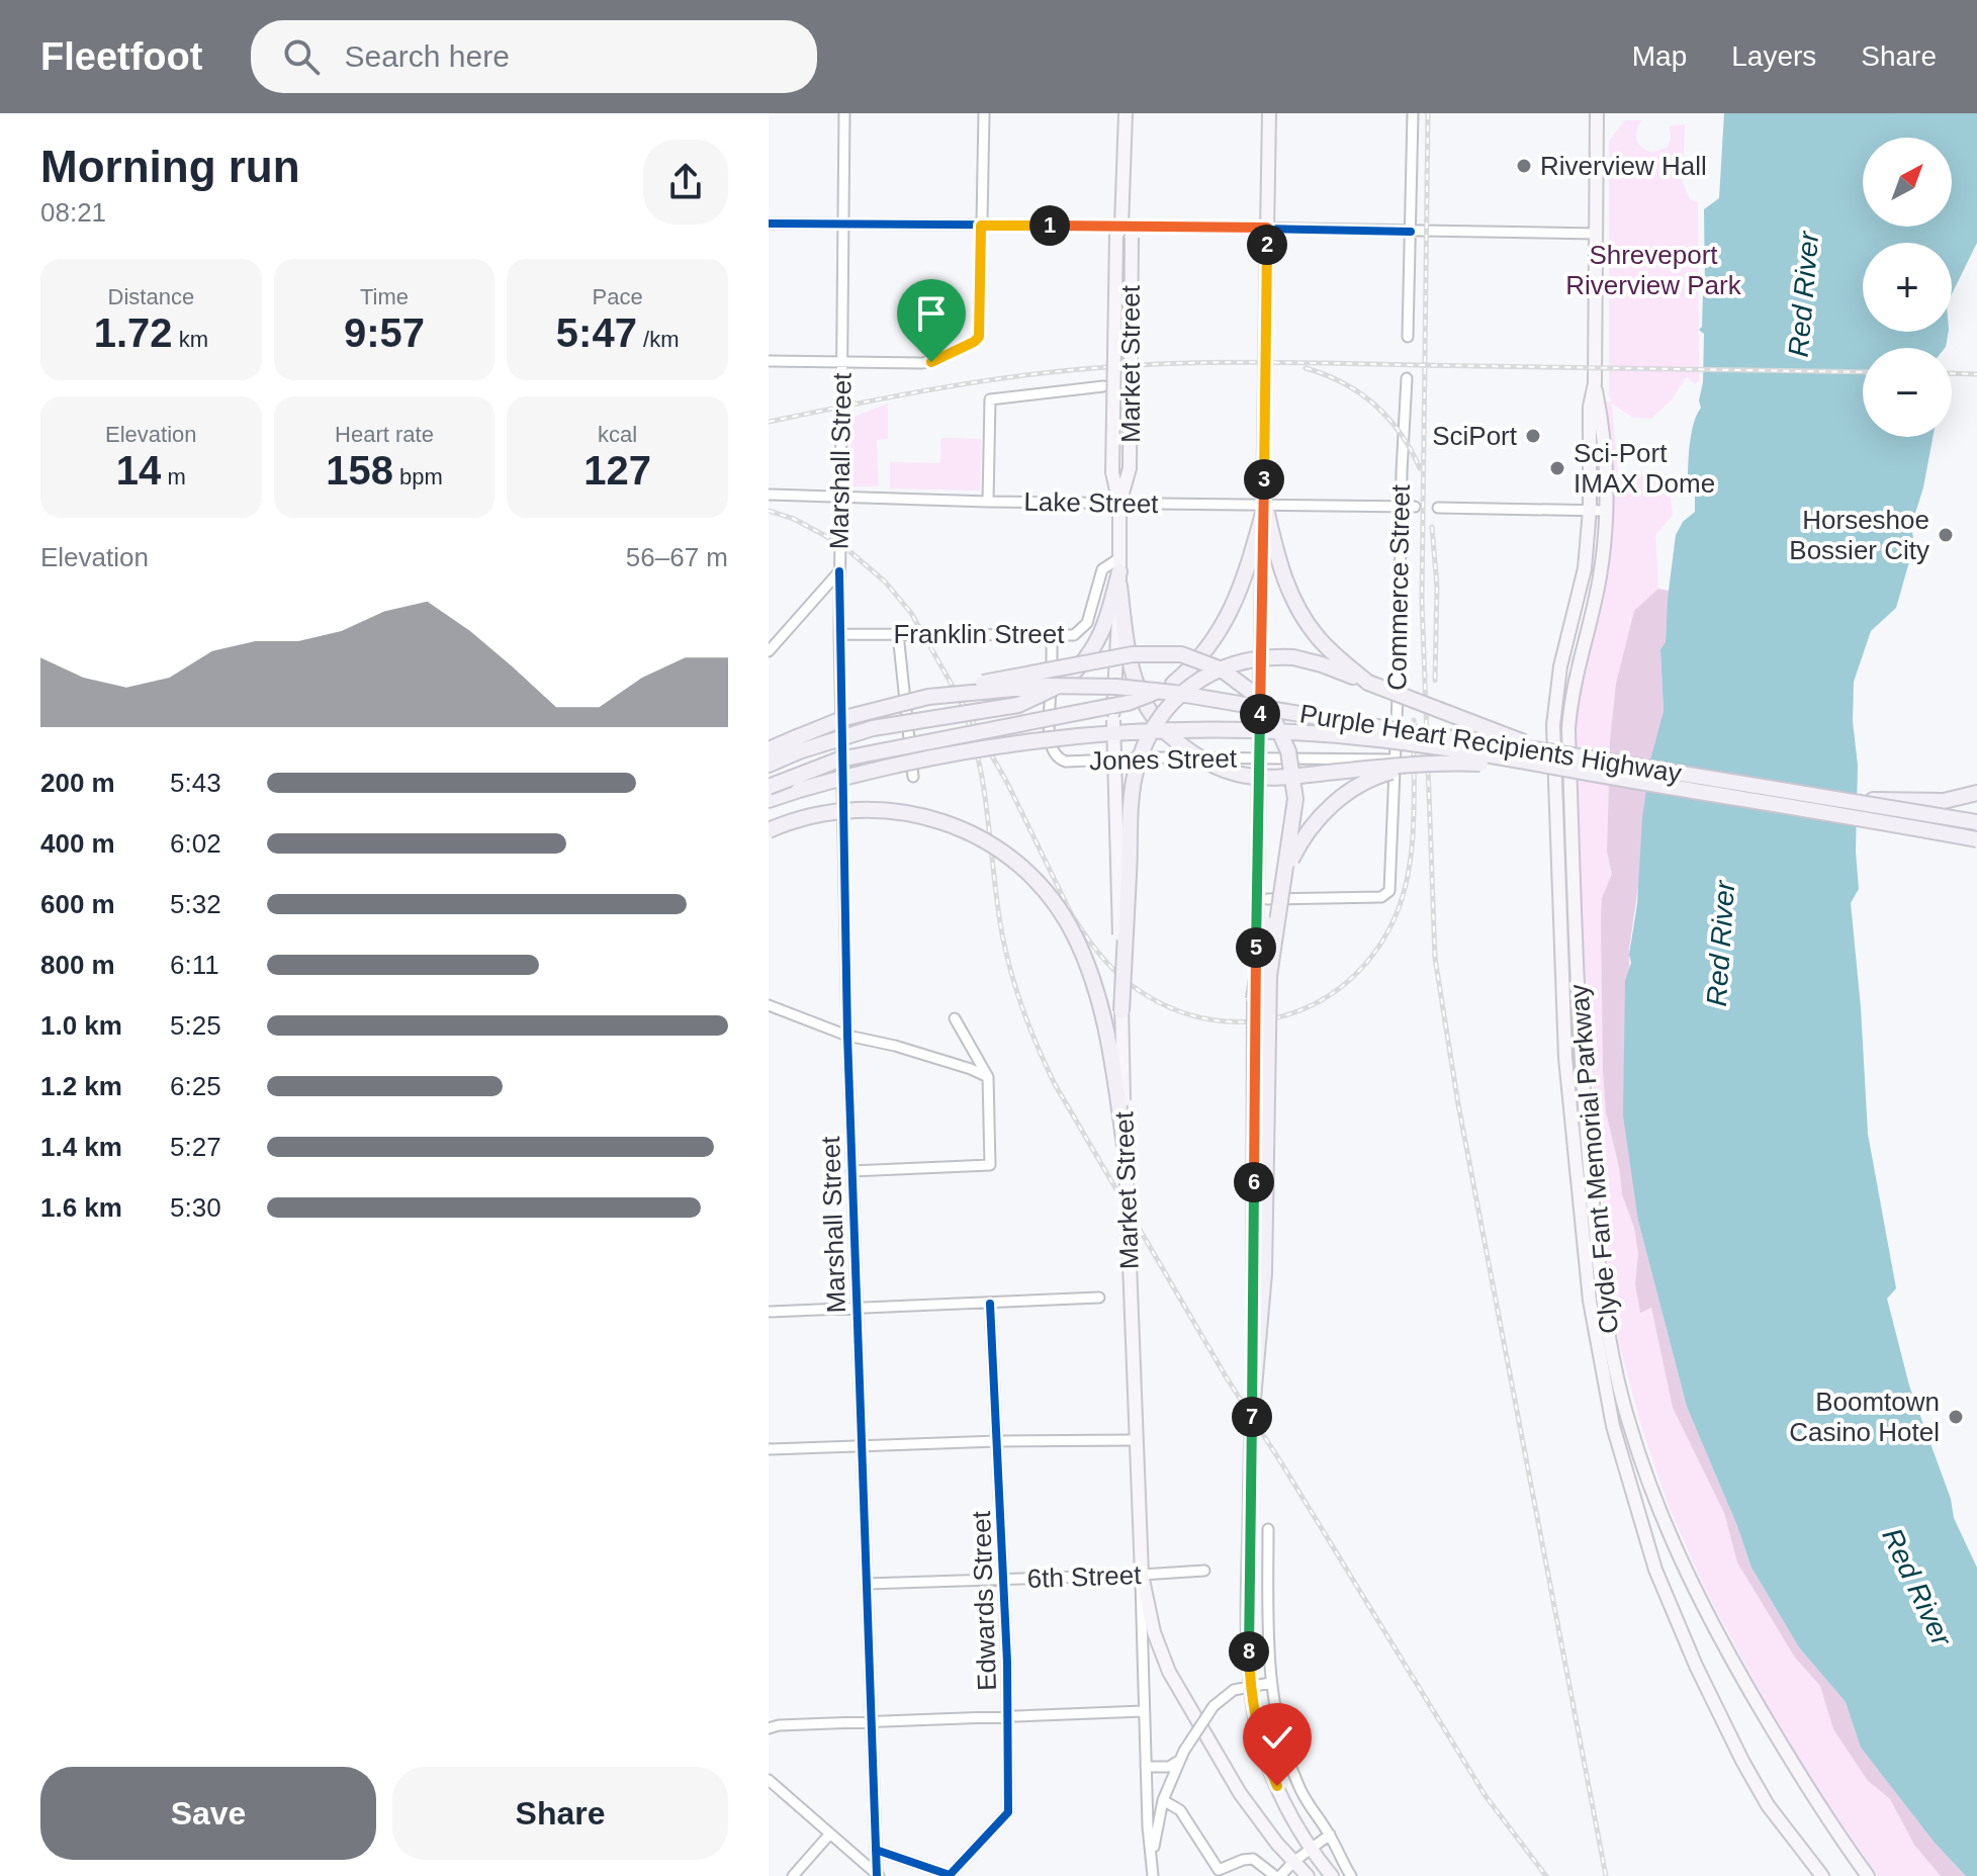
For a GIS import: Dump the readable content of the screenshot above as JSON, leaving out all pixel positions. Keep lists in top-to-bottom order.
{
  "streets": {
    "highway": ["Purple Heart Recipients Highway"],
    "main road": ["Market Street", "Clyde Fant Memorial Parkway"],
    "street": [
      "Marshall Street",
      "Lake Street",
      "Commerce Street",
      "Franklin Street",
      "Jones Street",
      "6th Street",
      "Edwards Street"
    ]
  },
  "crossings": [
    ["Market Street", "Lake Street"],
    ["Market Street", "Franklin Street"],
    ["Market Street", "6th Street"],
    ["Marshall Street", "Lake Street"],
    ["Marshall Street", "Franklin Street"],
    ["Marshall Street", "6th Street"],
    ["Lake Street", "Commerce Street"],
    ["Commerce Street", "Jones Street"],
    ["Franklin Street", "Jones Street"],
    ["6th Street", "Edwards Street"]
  ],
  "water": ["Red River"],
  "parks": ["Shreveport Riverview Park"],
  "places": [
    "Riverview Hall",
    "SciPort",
    "Sci-Port IMAX Dome",
    "Horseshoe Bossier City",
    "Boomtown Casino Hotel"
  ],
  "north": "top right",
  "page": {
    "header": "Fleetfoot",
    "search": "Search here",
    "nav": ["Map", "Layers", "Share"],
    "heading": ["Morning run", "08:21"],
    "map_buttons": ["+", "−"],
    "pins": [
      "1",
      "2",
      "3",
      "4",
      "5",
      "6",
      "7",
      "8"
    ],
    "stats": [
      ["Distance", "1.72 km"],
      ["Time", "9:57"],
      ["Pace", "5:47 /km"],
      ["Elevation", "14 m"],
      ["Heart rate", "158 bpm"],
      ["kcal", "127"]
    ],
    "chart": ["Elevation", "56–67 m"],
    "list": [
      {
        "name": "200 m",
        "note": "5:43"
      },
      {
        "name": "400 m",
        "note": "6:02"
      },
      {
        "name": "600 m",
        "note": "5:32"
      },
      {
        "name": "800 m",
        "note": "6:11"
      },
      {
        "name": "1.0 km",
        "note": "5:25"
      },
      {
        "name": "1.2 km",
        "note": "6:25"
      },
      {
        "name": "1.4 km",
        "note": "5:27"
      },
      {
        "name": "1.6 km",
        "note": "5:30"
      }
    ],
    "buttons": ["Save", "Share"]
  }
}
